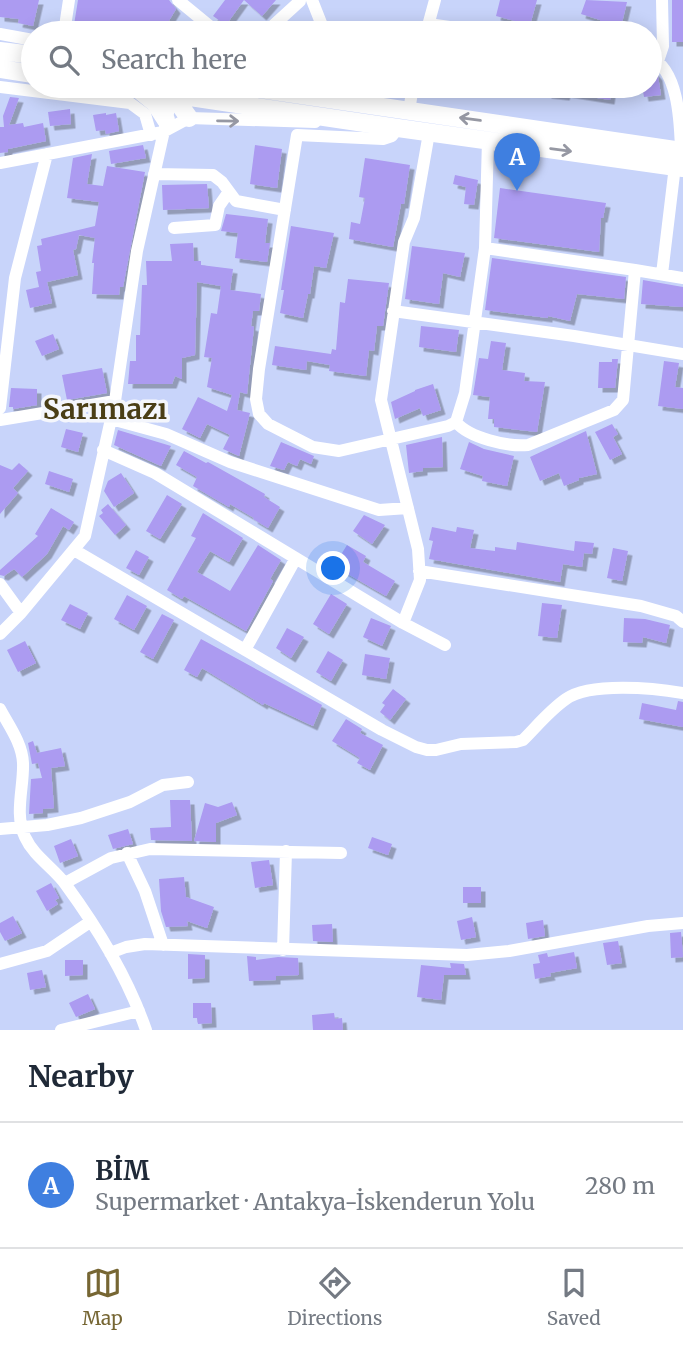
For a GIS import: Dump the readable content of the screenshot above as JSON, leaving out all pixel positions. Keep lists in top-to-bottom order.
{
  "districts": ["Sarımazı"],
  "page": {
    "search": "Search here",
    "pins": "A",
    "heading": "Nearby",
    "list": [
      {
        "mark": "A",
        "name": "BİM",
        "note": "Supermarket · Antakya-İskenderun Yolu",
        "value": "280 m"
      }
    ],
    "nav": ["Map", "Directions", "Saved"]
  }
}
